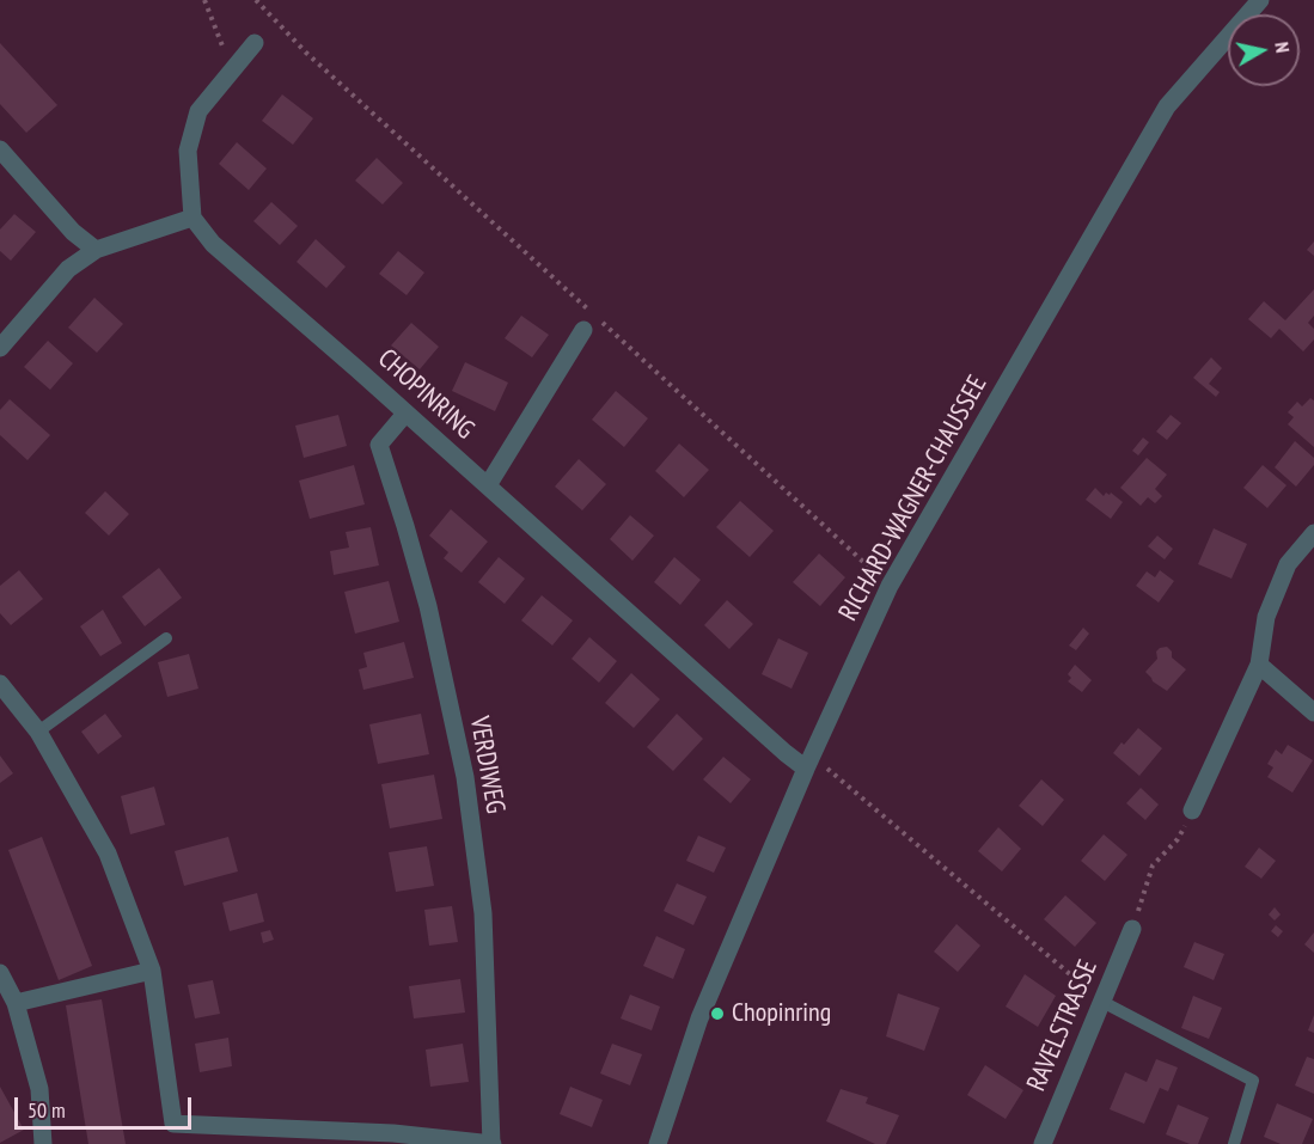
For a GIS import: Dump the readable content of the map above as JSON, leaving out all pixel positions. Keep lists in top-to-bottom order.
{
  "streets": {
    "street": [
      "CHOPINRING",
      "RICHARD-WAGNER-CHAUSSEE",
      "VERDIWEG",
      "RAVELSTRASSE"
    ]
  },
  "crossings": [
    ["CHOPINRING", "RICHARD-WAGNER-CHAUSSEE"],
    ["CHOPINRING", "VERDIWEG"]
  ],
  "places": ["Chopinring"],
  "scale_bar": "50 m",
  "north": "right"
}
